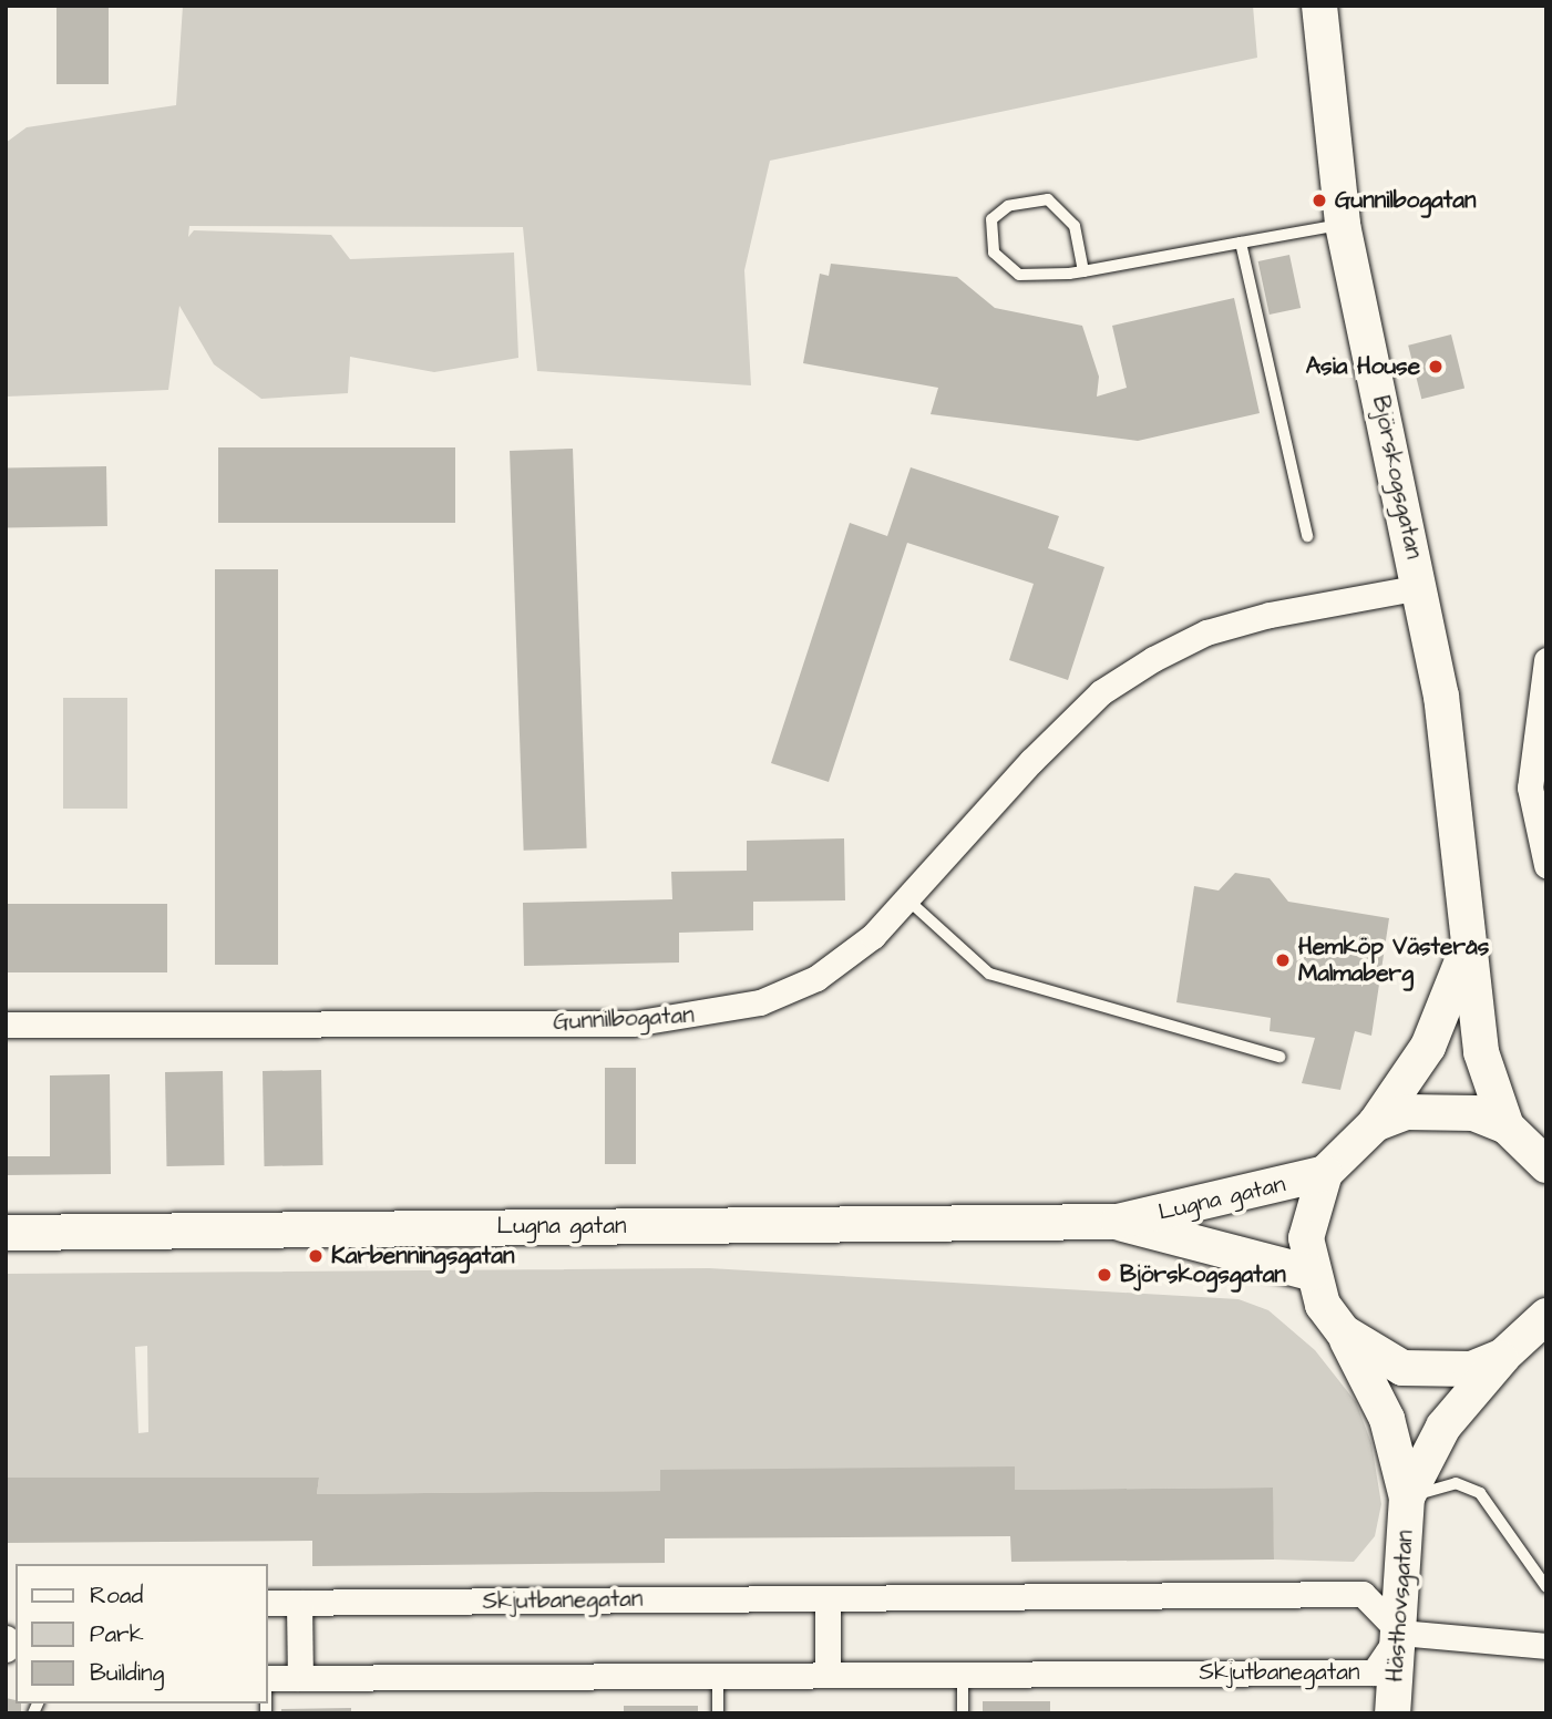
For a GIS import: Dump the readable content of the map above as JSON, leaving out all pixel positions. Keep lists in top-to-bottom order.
{
  "streets": {
    "main road": ["Björskogsgatan", "Lugna gatan", "Hästhovsgatan"],
    "street": ["Gunnilbogatan", "Skjutbanegatan"]
  },
  "crossings": [
    ["Björskogsgatan", "Gunnilbogatan"],
    ["Björskogsgatan", "Lugna gatan"],
    ["Lugna gatan", "Hästhovsgatan"],
    ["Skjutbanegatan", "Hästhovsgatan"]
  ],
  "places": [
    "Gunnilbogatan",
    "Asia House",
    "Hemköp Västerås Malmaberg",
    "Karbenningsgatan",
    "Björskogsgatan"
  ],
  "legend": ["Road", "Park", "Building"]
}
